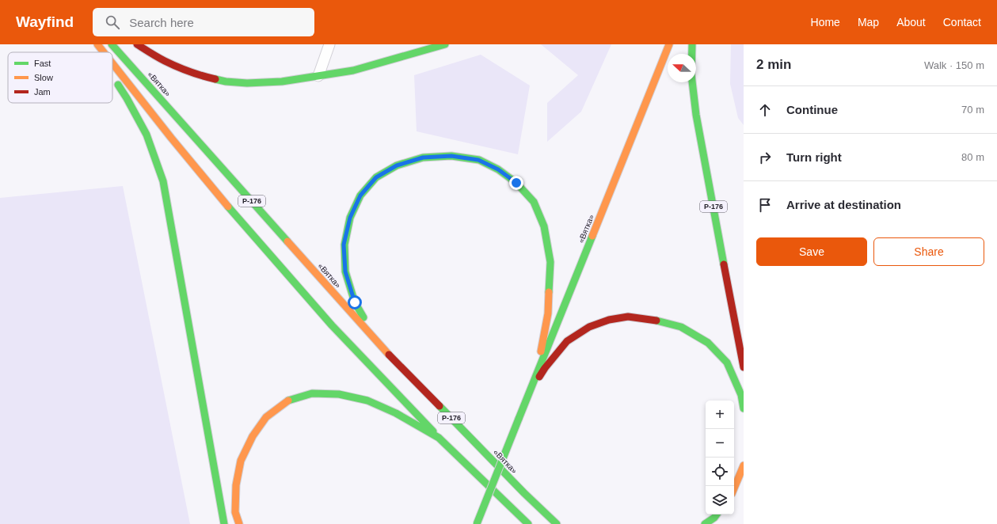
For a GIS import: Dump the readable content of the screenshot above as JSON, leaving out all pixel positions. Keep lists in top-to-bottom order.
{
  "streets": {
    "main road": ["«Вятка»", "Р-176"]
  },
  "legend": ["Fast", "Slow", "Jam"],
  "north": "left",
  "page": {
    "header": "Wayfind",
    "search": "Search here",
    "nav": [
      "Home",
      "Map",
      "About",
      "Contact"
    ],
    "heading": ["2 min", "Walk · 150 m"],
    "list": [
      ["Continue", "70 m"],
      ["Turn right", "80 m"],
      "Arrive at destination"
    ],
    "buttons": ["Save", "Share"],
    "map_buttons": ["+", "−"]
  }
}
